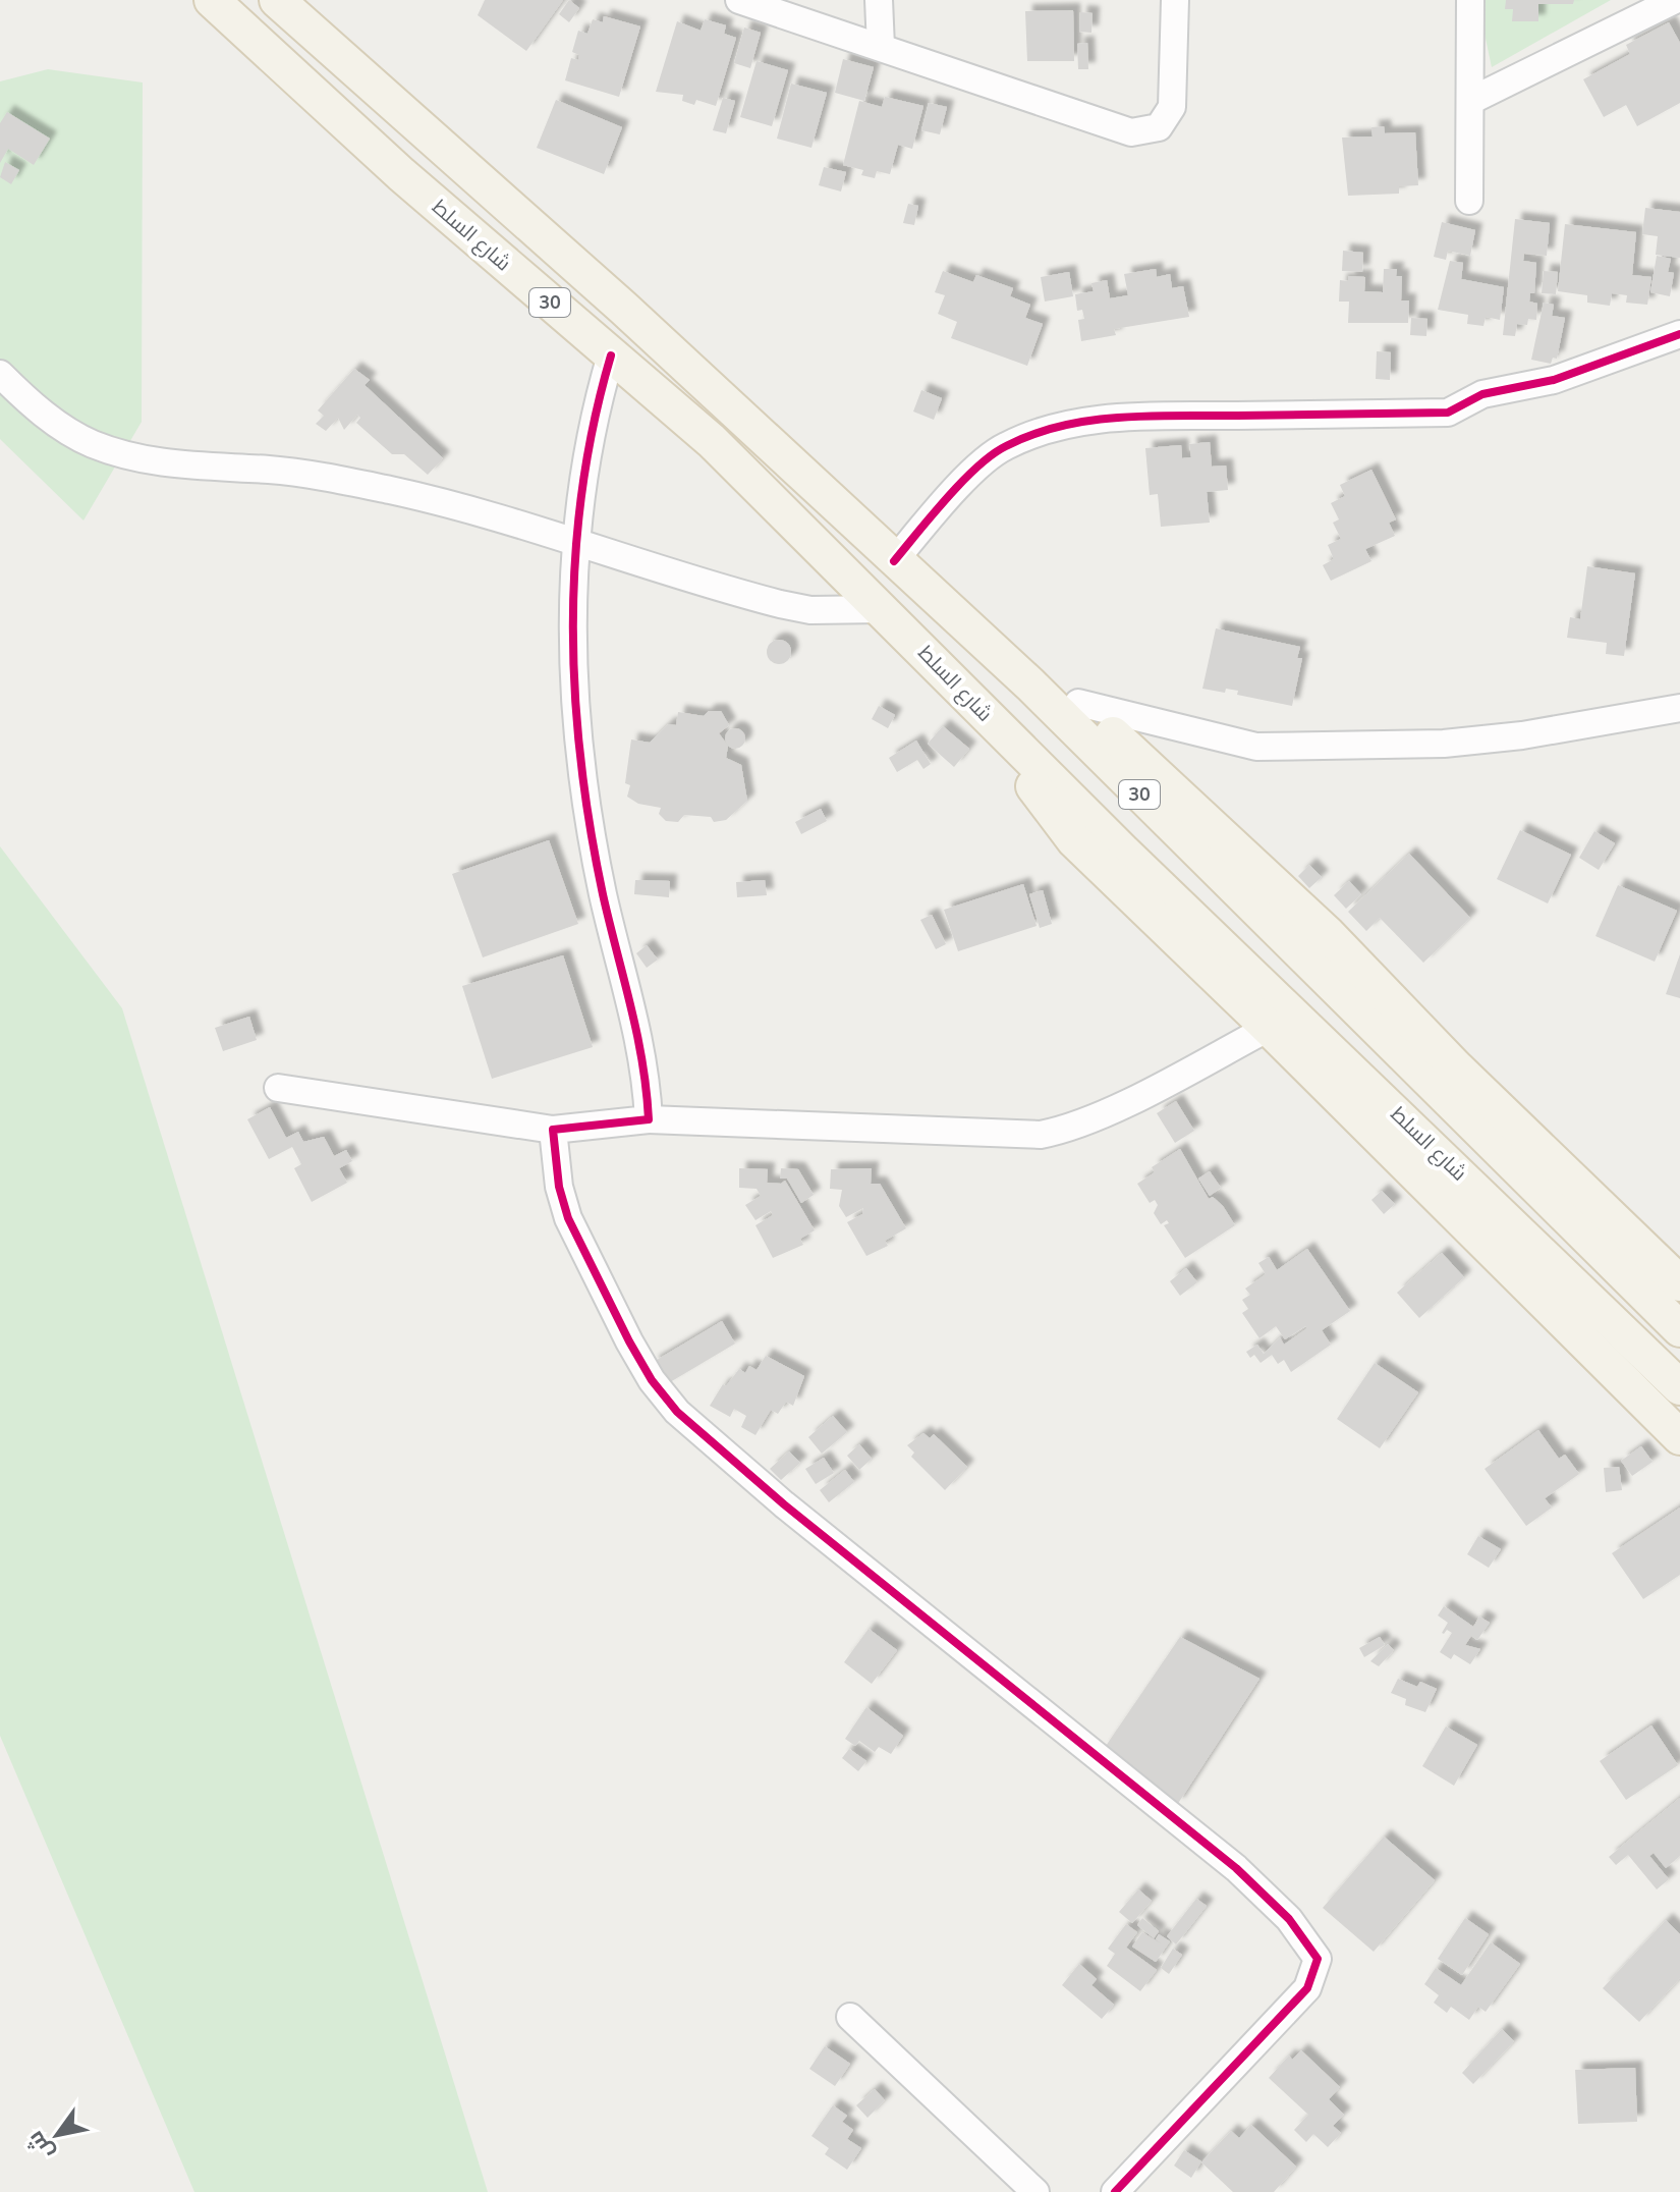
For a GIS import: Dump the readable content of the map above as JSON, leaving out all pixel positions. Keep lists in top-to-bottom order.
{
  "streets": {
    "main road": ["شارع السلط", "30"]
  },
  "north": "bottom left"
}
